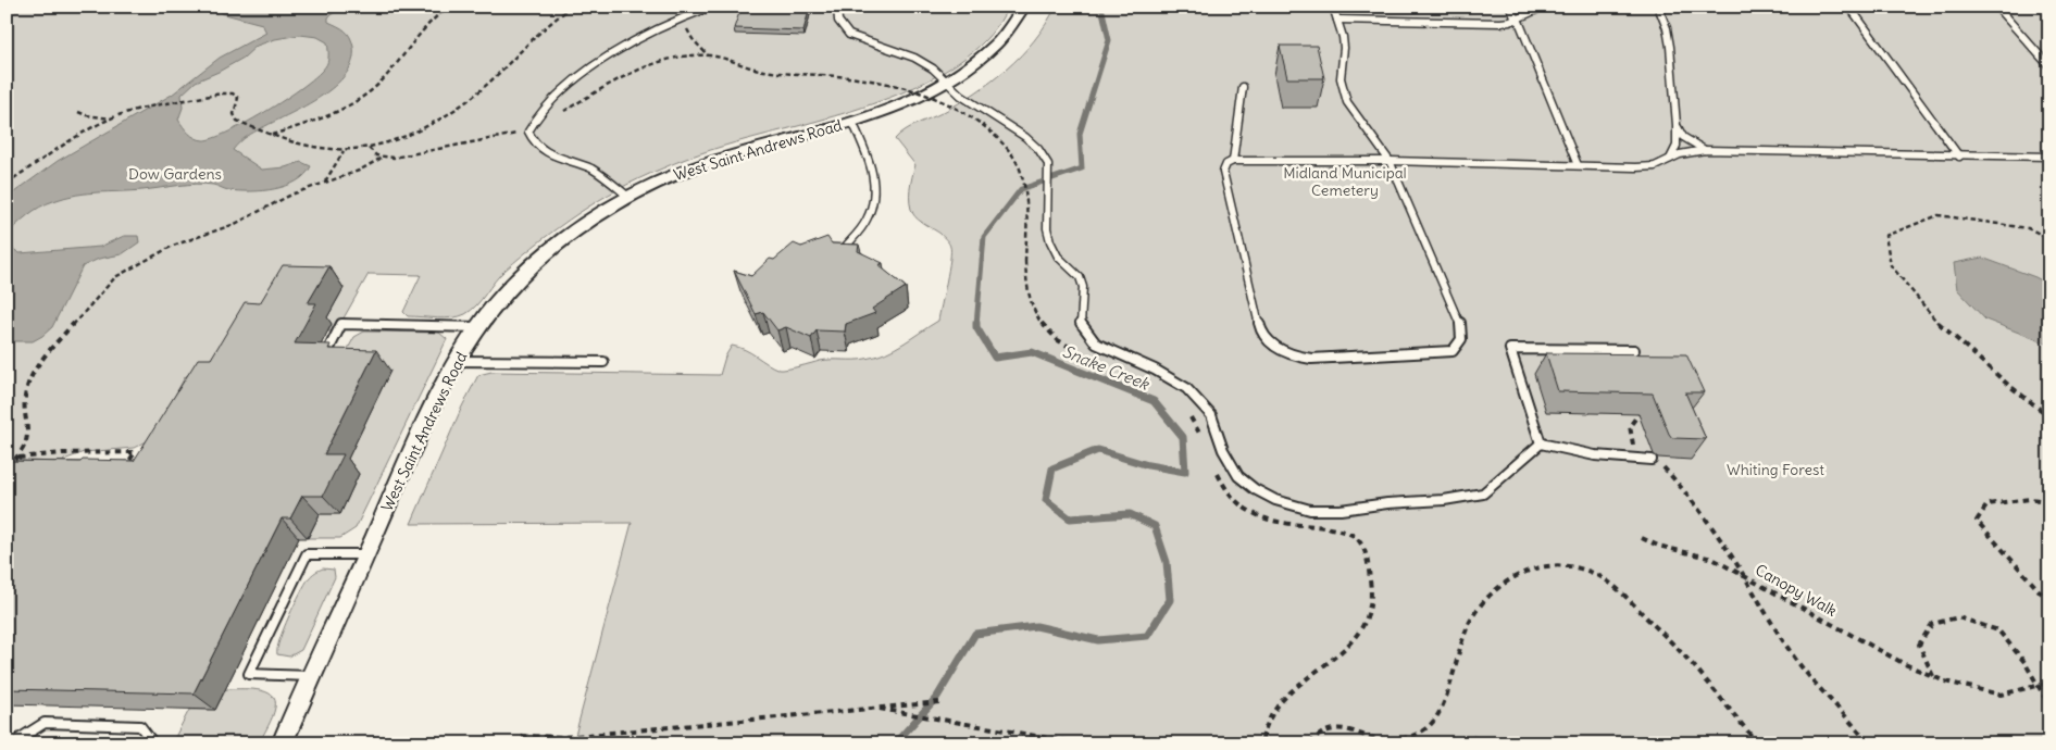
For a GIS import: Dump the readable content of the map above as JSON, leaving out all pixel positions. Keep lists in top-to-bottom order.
{
  "streets": {
    "street": ["West Saint Andrews Road"],
    "path": ["Canopy Walk"]
  },
  "water": ["Snake Creek"],
  "parks": ["Midland Municipal Cemetery", "Dow Gardens", "Whiting Forest"]
}
